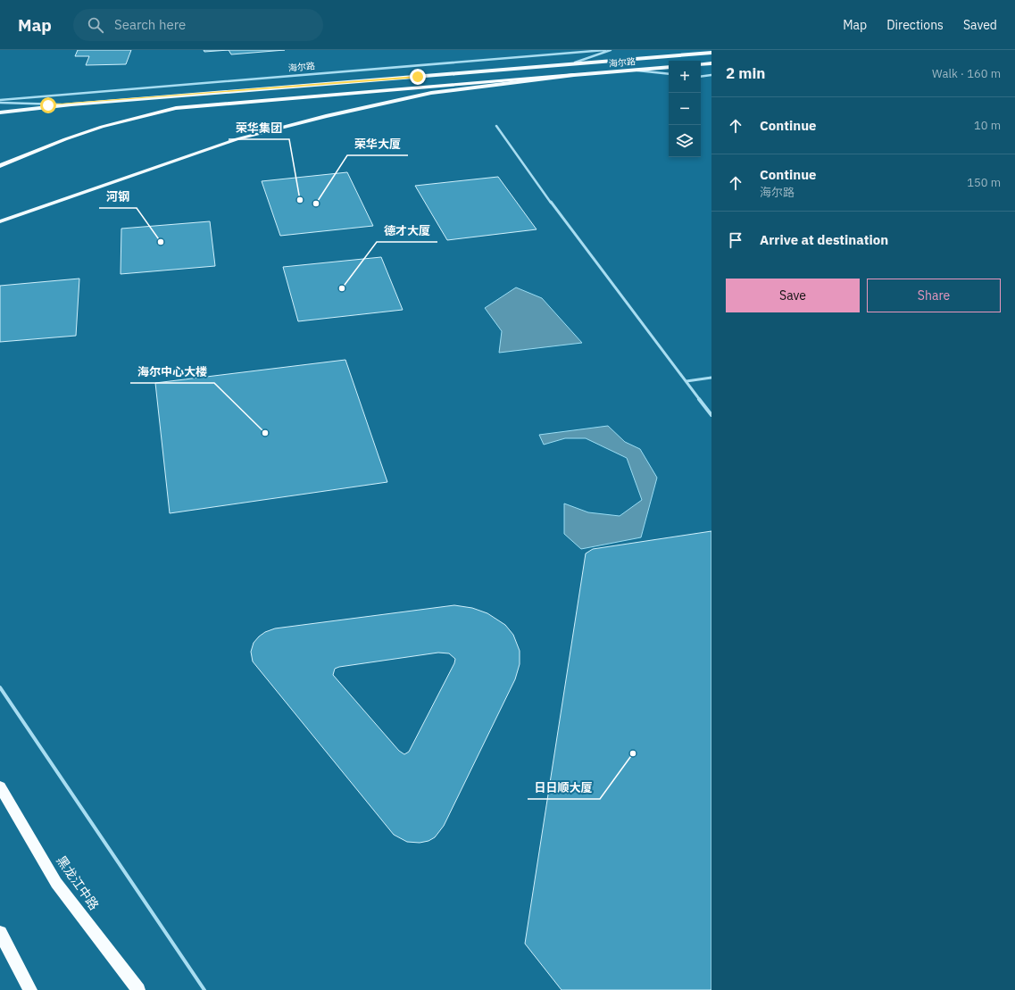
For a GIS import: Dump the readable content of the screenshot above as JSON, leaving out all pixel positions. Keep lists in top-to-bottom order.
{
  "streets": {
    "highway": ["黑龙江中路"],
    "main road": ["海尔路"]
  },
  "places": [
    "荣华集团",
    "荣华大厦",
    "河钢",
    "德才大厦",
    "海尔中心大楼",
    "日日顺大厦"
  ],
  "page": {
    "header": "Map",
    "search": "Search here",
    "nav": ["Map", "Directions", "Saved"],
    "heading": ["2 min", "Walk · 160 m"],
    "map_buttons": ["+", "−"],
    "list": [
      ["Continue", "10 m"],
      ["Continue", "海尔路", "150 m"],
      "Arrive at destination"
    ],
    "buttons": ["Save", "Share"]
  }
}
